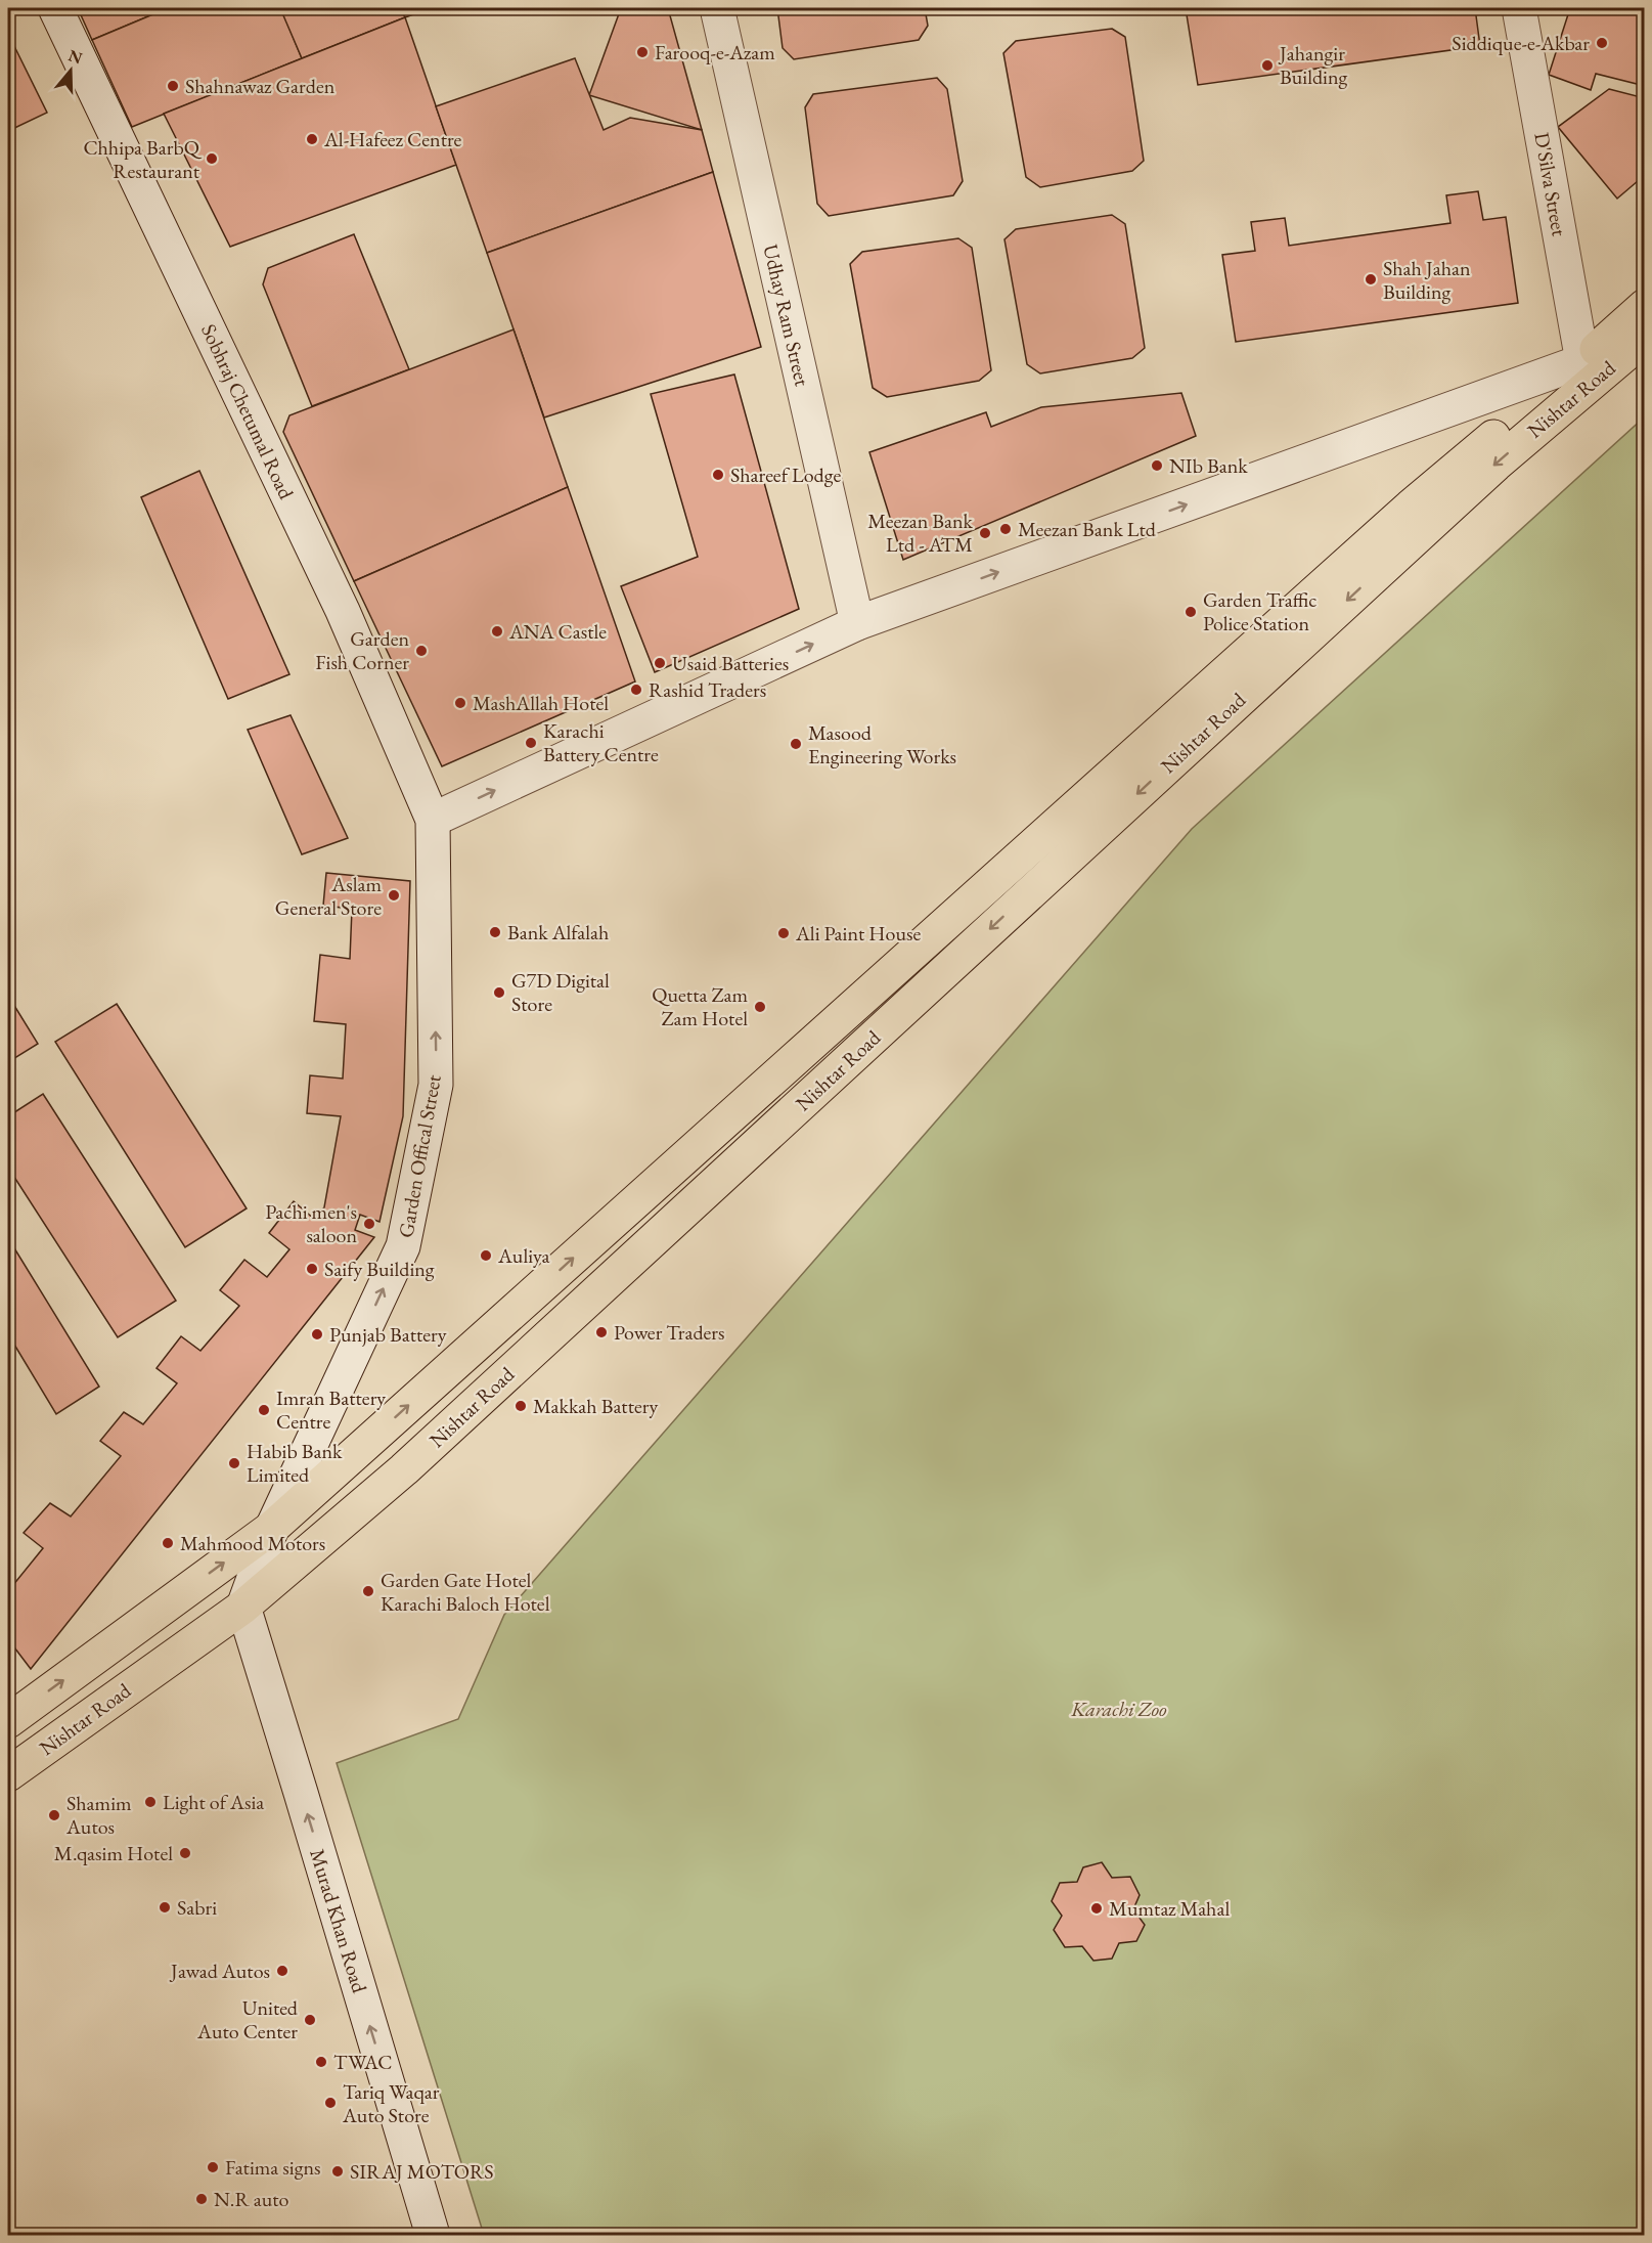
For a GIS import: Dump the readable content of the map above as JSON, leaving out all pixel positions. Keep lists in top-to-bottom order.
{
  "streets": {
    "main road": [
      "D'Silva Street",
      "Udhay Ram Street",
      "Nishtar Road",
      "Sobhraj Chetumal Road",
      "Garden Offical Street",
      "Murad Khan Road"
    ]
  },
  "crossings": [
    ["D'Silva Street", "Nishtar Road"],
    ["Nishtar Road", "Garden Offical Street"],
    ["Nishtar Road", "Murad Khan Road"],
    ["Sobhraj Chetumal Road", "Garden Offical Street"],
    ["Garden Offical Street", "Murad Khan Road"]
  ],
  "one_way": ["Garden Offical Street", "Murad Khan Road"],
  "parks": ["Karachi Zoo"],
  "places": [
    "Siddique-e-Akbar",
    "Farooq-e-Azam",
    "Jahangir Building",
    "Shahnawaz Garden",
    "Al-Hafeez Centre",
    "Chhipa BarbQ Restaurant",
    "Shah Jahan Building",
    "NIb Bank",
    "Shareef Lodge",
    "Meezan Bank Ltd",
    "Meezan Bank Ltd - ATM",
    "Garden Traffic Police Station",
    "ANA Castle",
    "Garden Fish Corner",
    "Usaid Batteries",
    "Rashid Traders",
    "MashAllah Hotel",
    "Karachi Battery Centre",
    "Masood Engineering Works",
    "Aslam General Store",
    "Bank Alfalah",
    "Ali Paint House",
    "G7D Digital Store",
    "Quetta Zam Zam Hotel",
    "Pachi men's saloon",
    "Auliya",
    "Saify Building",
    "Power Traders",
    "Punjab Battery",
    "Makkah Battery",
    "Imran Battery Centre",
    "Habib Bank Limited",
    "Mahmood Motors",
    "Garden Gate Hotel Karachi Baloch Hotel",
    "Light of Asia",
    "Shamim Autos",
    "M.qasim Hotel",
    "Sabri",
    "Mumtaz Mahal",
    "Jawad Autos",
    "United Auto Center",
    "TWAC",
    "Tariq Waqar Auto Store",
    "Fatima signs",
    "SIRAJ MOTORS",
    "N.R auto"
  ],
  "north": "top"
}
